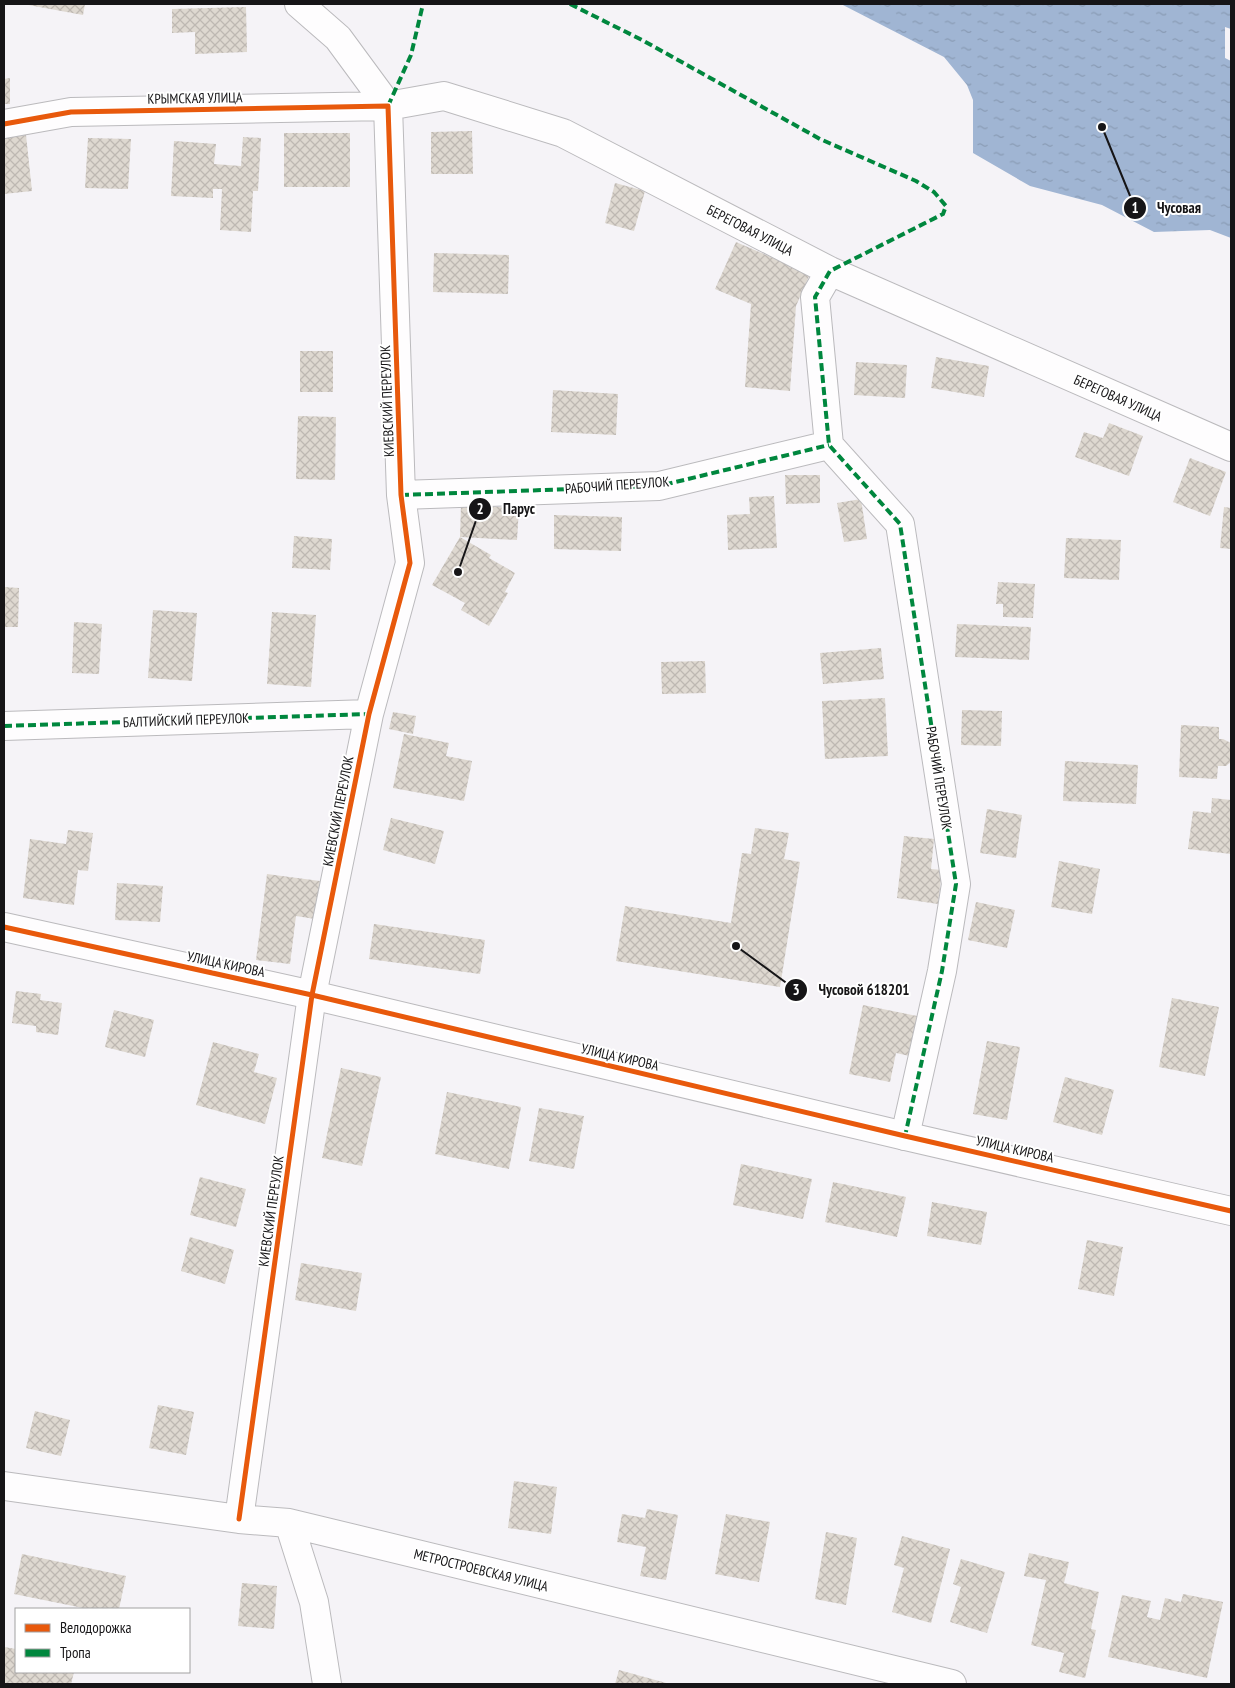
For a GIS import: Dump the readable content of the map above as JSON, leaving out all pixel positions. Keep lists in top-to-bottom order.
{
  "streets": {
    "street": [
      "КРЫМСКАЯ УЛИЦА",
      "БЕРЕГОВАЯ УЛИЦА",
      "КИЕВСКИЙ ПЕРЕУЛОК",
      "РАБОЧИЙ ПЕРЕУЛОК",
      "БАЛТИЙСКИЙ ПЕРЕУЛОК",
      "УЛИЦА КИРОВА",
      "МЕТРОСТРОЕВСКАЯ УЛИЦА"
    ]
  },
  "crossings": [
    ["КРЫМСКАЯ УЛИЦА", "БЕРЕГОВАЯ УЛИЦА"],
    ["КРЫМСКАЯ УЛИЦА", "КИЕВСКИЙ ПЕРЕУЛОК"],
    ["БЕРЕГОВАЯ УЛИЦА", "КИЕВСКИЙ ПЕРЕУЛОК"],
    ["КИЕВСКИЙ ПЕРЕУЛОК", "РАБОЧИЙ ПЕРЕУЛОК"],
    ["КИЕВСКИЙ ПЕРЕУЛОК", "БАЛТИЙСКИЙ ПЕРЕУЛОК"],
    ["КИЕВСКИЙ ПЕРЕУЛОК", "УЛИЦА КИРОВА"],
    ["КИЕВСКИЙ ПЕРЕУЛОК", "МЕТРОСТРОЕВСКАЯ УЛИЦА"],
    ["РАБОЧИЙ ПЕРЕУЛОК", "УЛИЦА КИРОВА"]
  ],
  "places": ["Чусовая", "Парус", "Чусовой 618201"],
  "legend": ["Велодорожка", "Тропа"]
}
